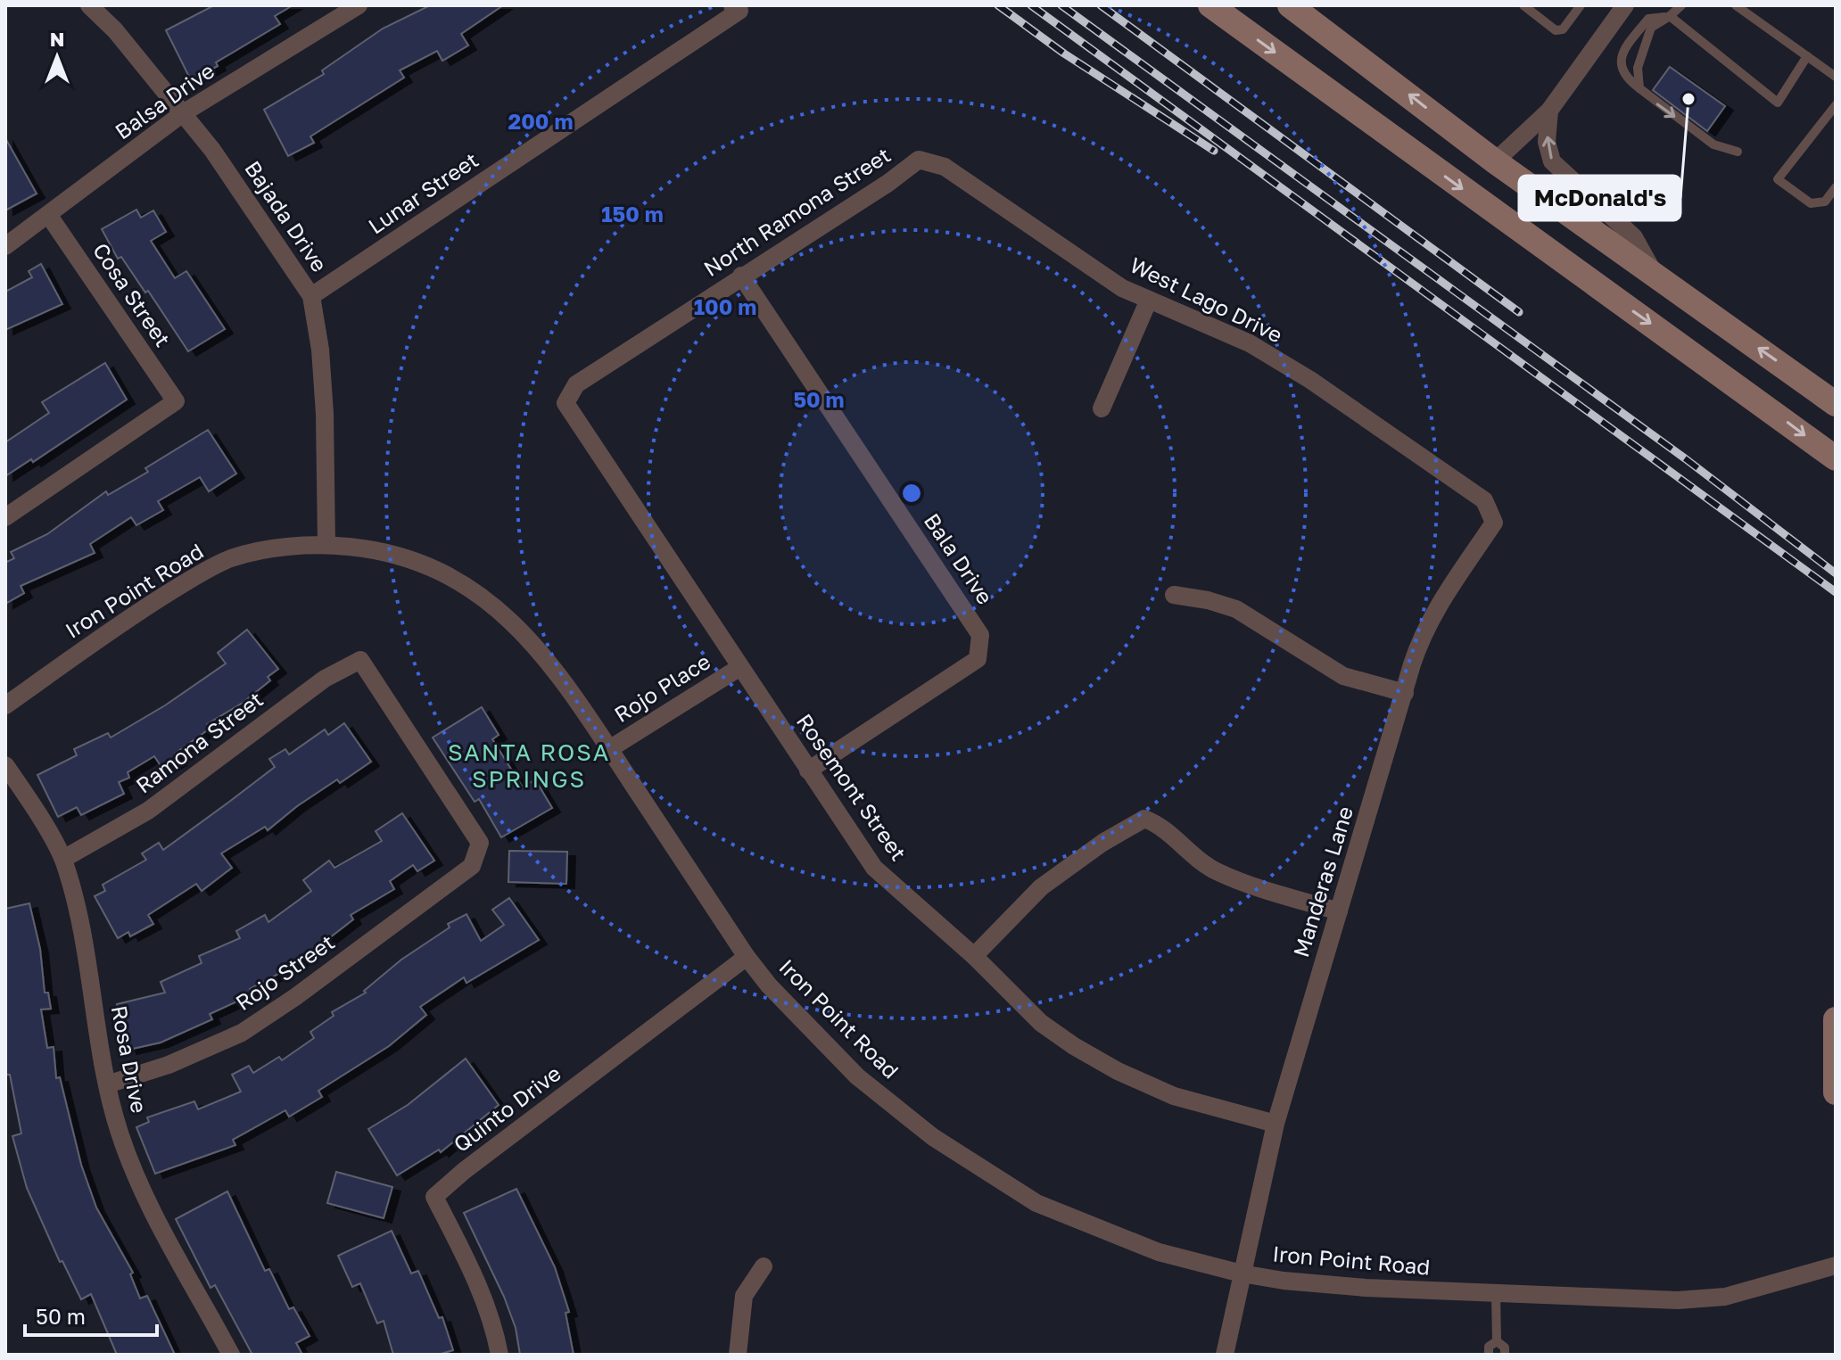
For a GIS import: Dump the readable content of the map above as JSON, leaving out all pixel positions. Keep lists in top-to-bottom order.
{
  "streets": {
    "street": [
      "Balsa Drive",
      "Lunar Street",
      "North Ramona Street",
      "Bajada Drive",
      "Cosa Street",
      "West Lago Drive",
      "Bala Drive",
      "Iron Point Road",
      "Rojo Place",
      "Ramona Street",
      "Rosemont Street",
      "Manderas Lane",
      "Rojo Street",
      "Rosa Drive",
      "Quinto Drive"
    ]
  },
  "crossings": [
    ["Balsa Drive", "Bajada Drive"],
    ["Balsa Drive", "Cosa Street"],
    ["Lunar Street", "Bajada Drive"],
    ["North Ramona Street", "West Lago Drive"],
    ["North Ramona Street", "Bala Drive"],
    ["North Ramona Street", "Rosemont Street"],
    ["Bajada Drive", "Iron Point Road"],
    ["West Lago Drive", "Manderas Lane"],
    ["Bala Drive", "Rosemont Street"],
    ["Iron Point Road", "Rojo Place"],
    ["Iron Point Road", "Manderas Lane"],
    ["Iron Point Road", "Quinto Drive"],
    ["Rojo Place", "Rosemont Street"],
    ["Ramona Street", "Rojo Street"],
    ["Ramona Street", "Rosa Drive"],
    ["Rosemont Street", "Manderas Lane"],
    ["Rojo Street", "Rosa Drive"]
  ],
  "districts": ["SANTA ROSA SPRINGS"],
  "places": ["McDonald's"],
  "scale_bar": "50 m",
  "north": "top",
  "rings": [
    "200 m",
    "150 m",
    "100 m",
    "50 m"
  ]
}
